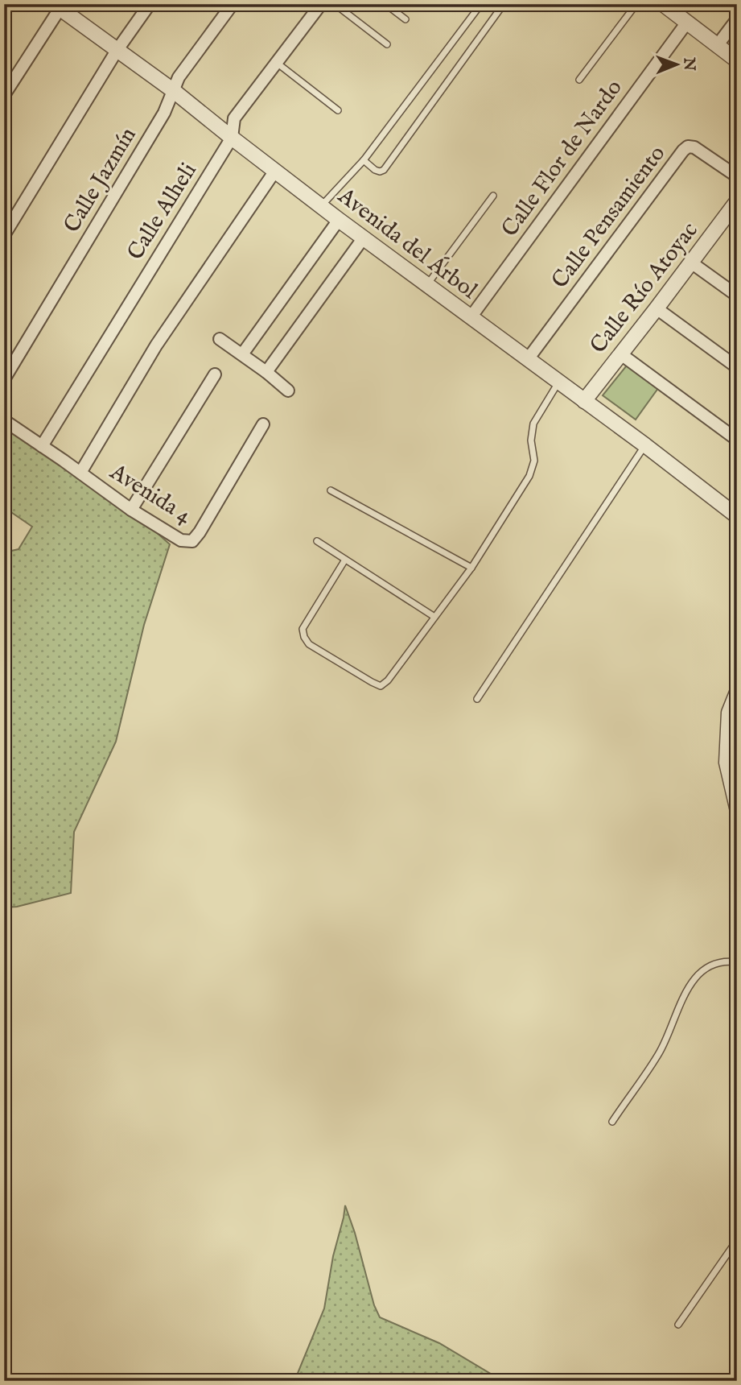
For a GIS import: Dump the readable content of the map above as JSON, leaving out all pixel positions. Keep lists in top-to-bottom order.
{
  "streets": {
    "street": [
      "Calle Flor de Nardo",
      "Calle Jazmín",
      "Calle Alheli",
      "Calle Pensamiento",
      "Avenida del Árbol",
      "Calle Río Atoyac",
      "Avenida 4"
    ]
  },
  "crossings": [
    ["Calle Flor de Nardo", "Avenida del Árbol"],
    ["Calle Jazmín", "Avenida del Árbol"],
    ["Calle Alheli", "Avenida del Árbol"],
    ["Calle Alheli", "Avenida 4"],
    ["Calle Pensamiento", "Avenida del Árbol"],
    ["Avenida del Árbol", "Calle Río Atoyac"]
  ],
  "north": "right"
}
